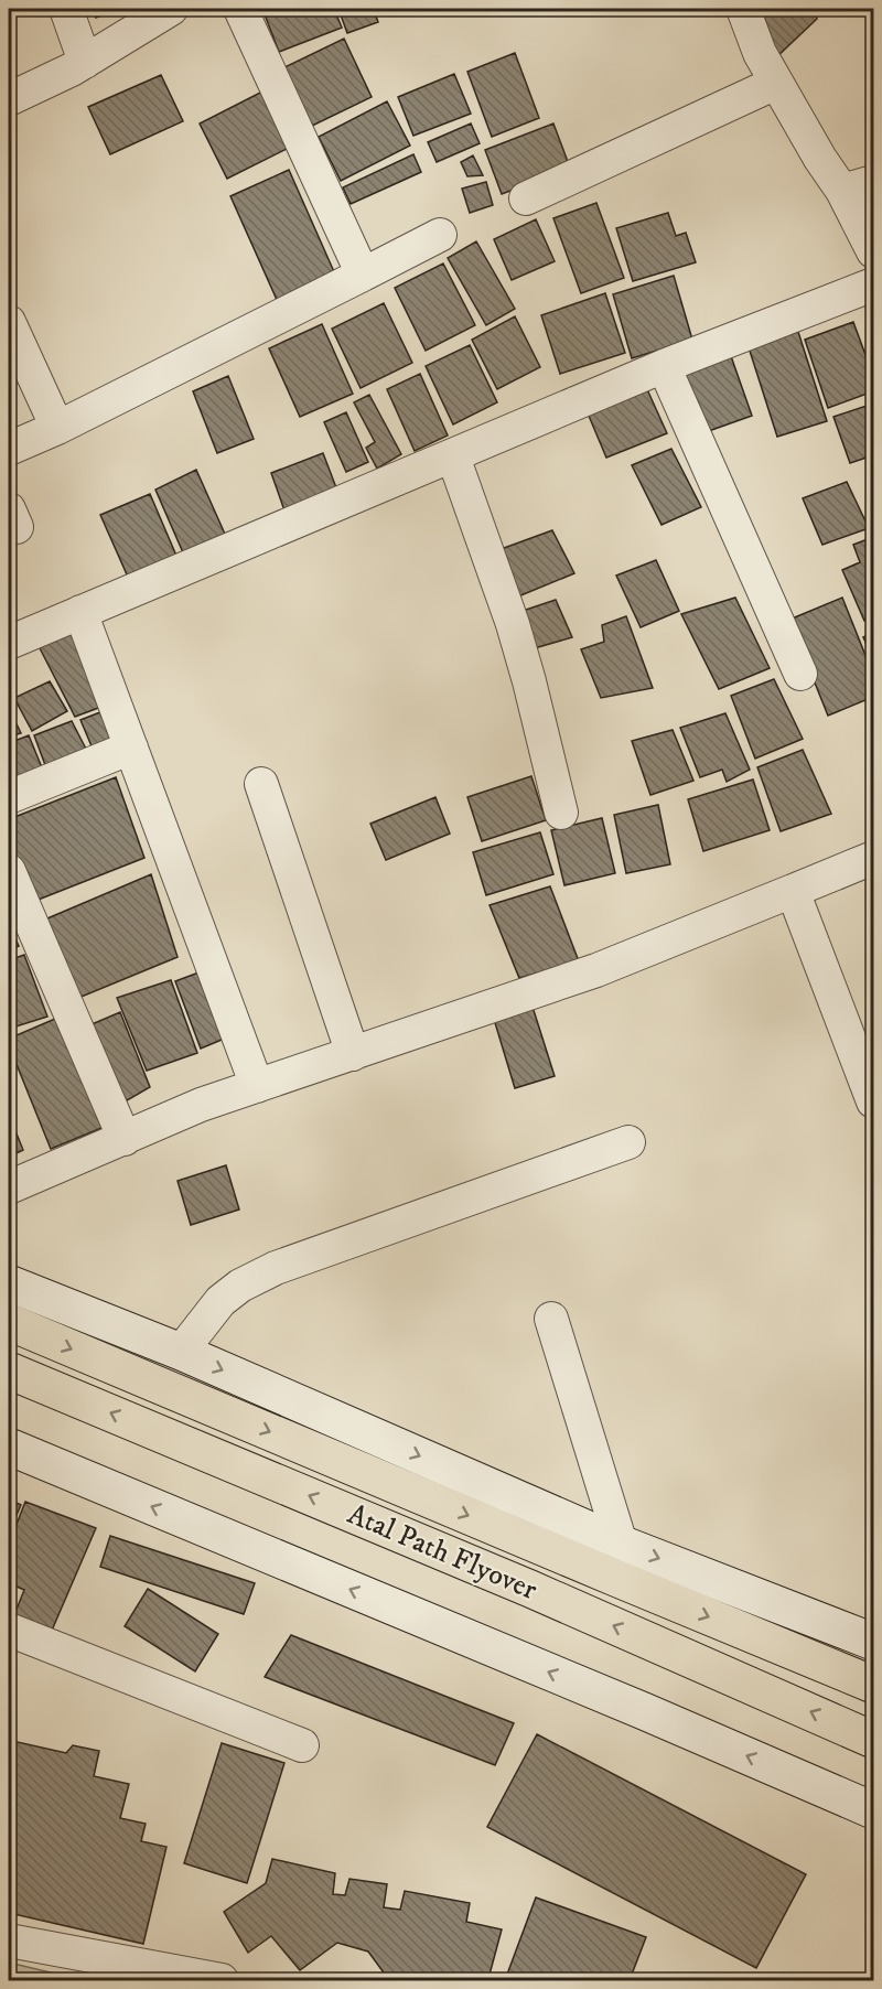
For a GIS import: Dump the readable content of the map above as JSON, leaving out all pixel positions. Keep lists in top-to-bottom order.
{
  "streets": {
    "main road": ["Atal Path Flyover"]
  }
}
